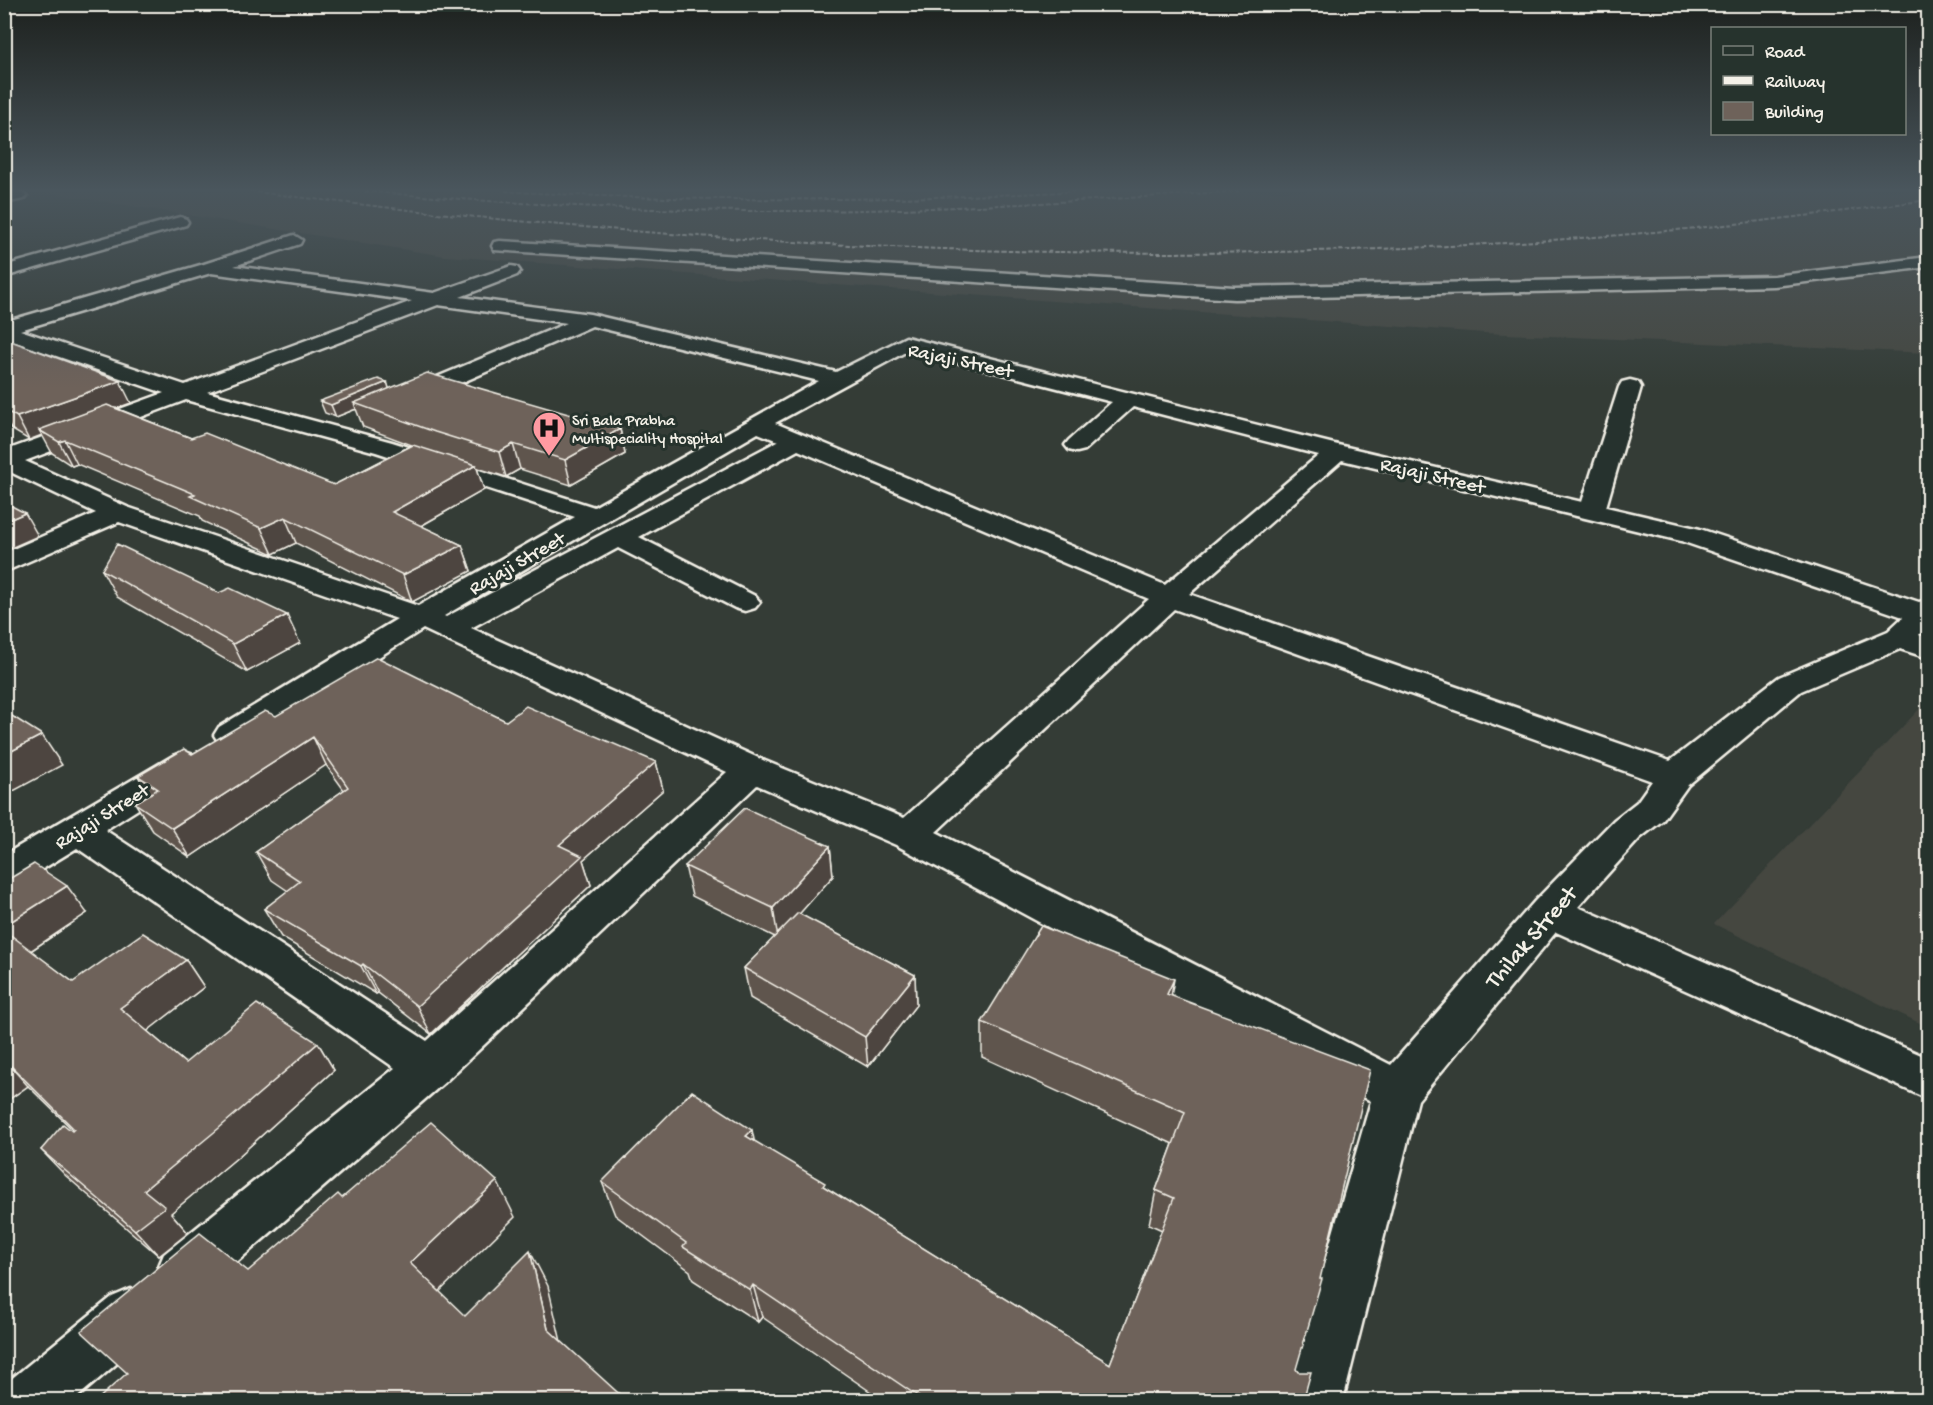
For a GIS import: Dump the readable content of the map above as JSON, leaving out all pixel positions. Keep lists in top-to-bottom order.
{
  "streets": {
    "street": ["Rajaji Street", "Thilak Street"]
  },
  "crossings": [
    ["Rajaji Street", "Thilak Street"]
  ],
  "places": {
    "hospital": ["Sri Bala Prabha Multispeciality Hospital"]
  },
  "legend": ["Road", "Railway", "Building"]
}
